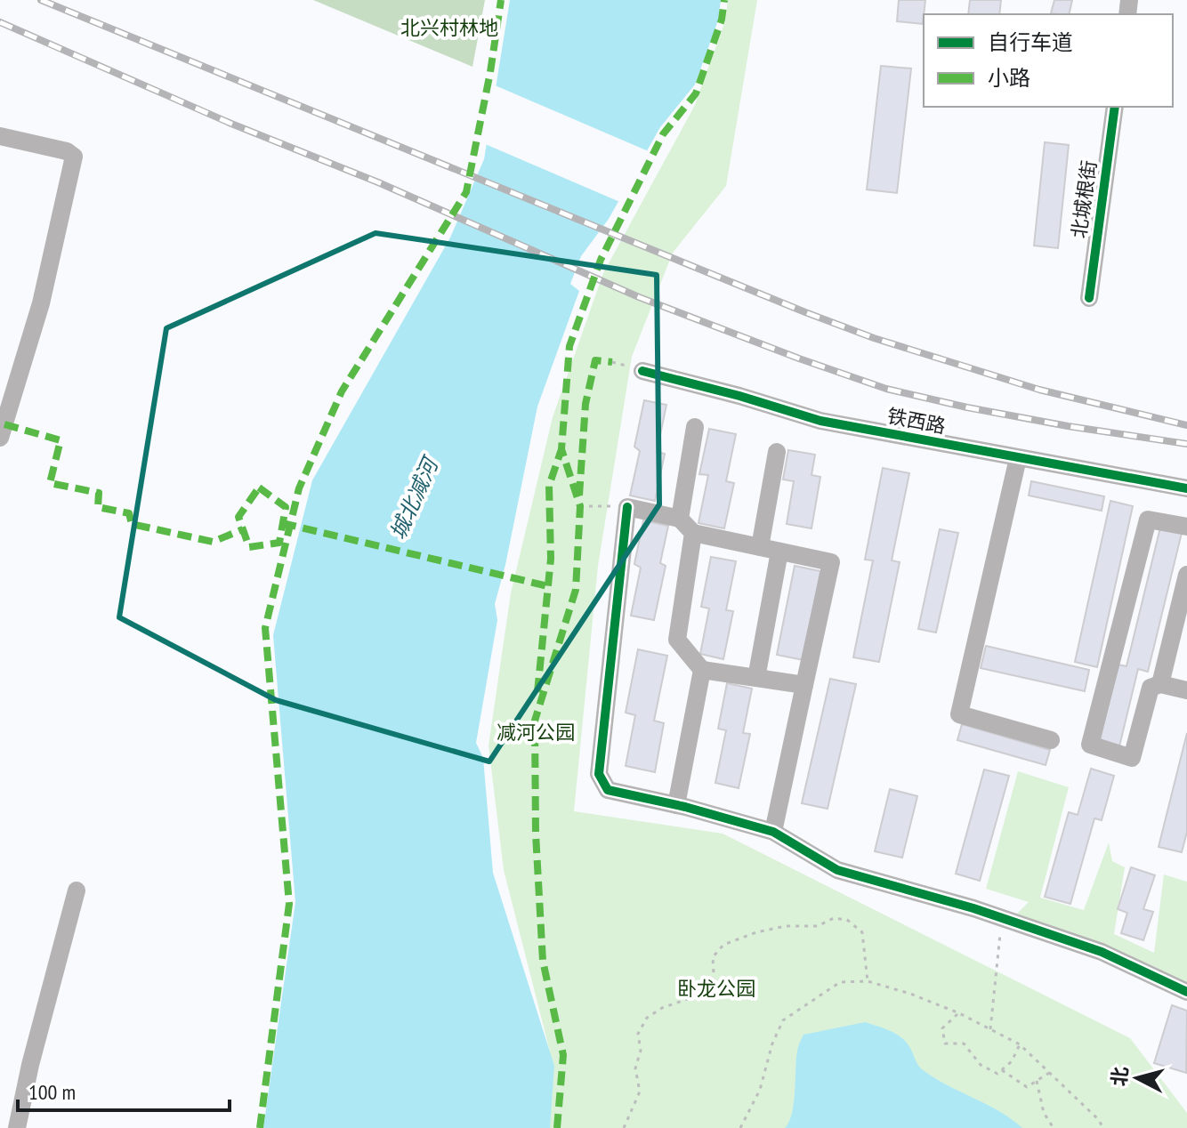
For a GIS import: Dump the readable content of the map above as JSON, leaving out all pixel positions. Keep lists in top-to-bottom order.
{
  "streets": {
    "street": ["北城根街", "铁西路"]
  },
  "water": ["城北减河"],
  "parks": ["北兴村林地", "减河公园", "卧龙公园"],
  "legend": ["自行车道", "小路"],
  "scale_bar": "100 m",
  "north": "left"
}
